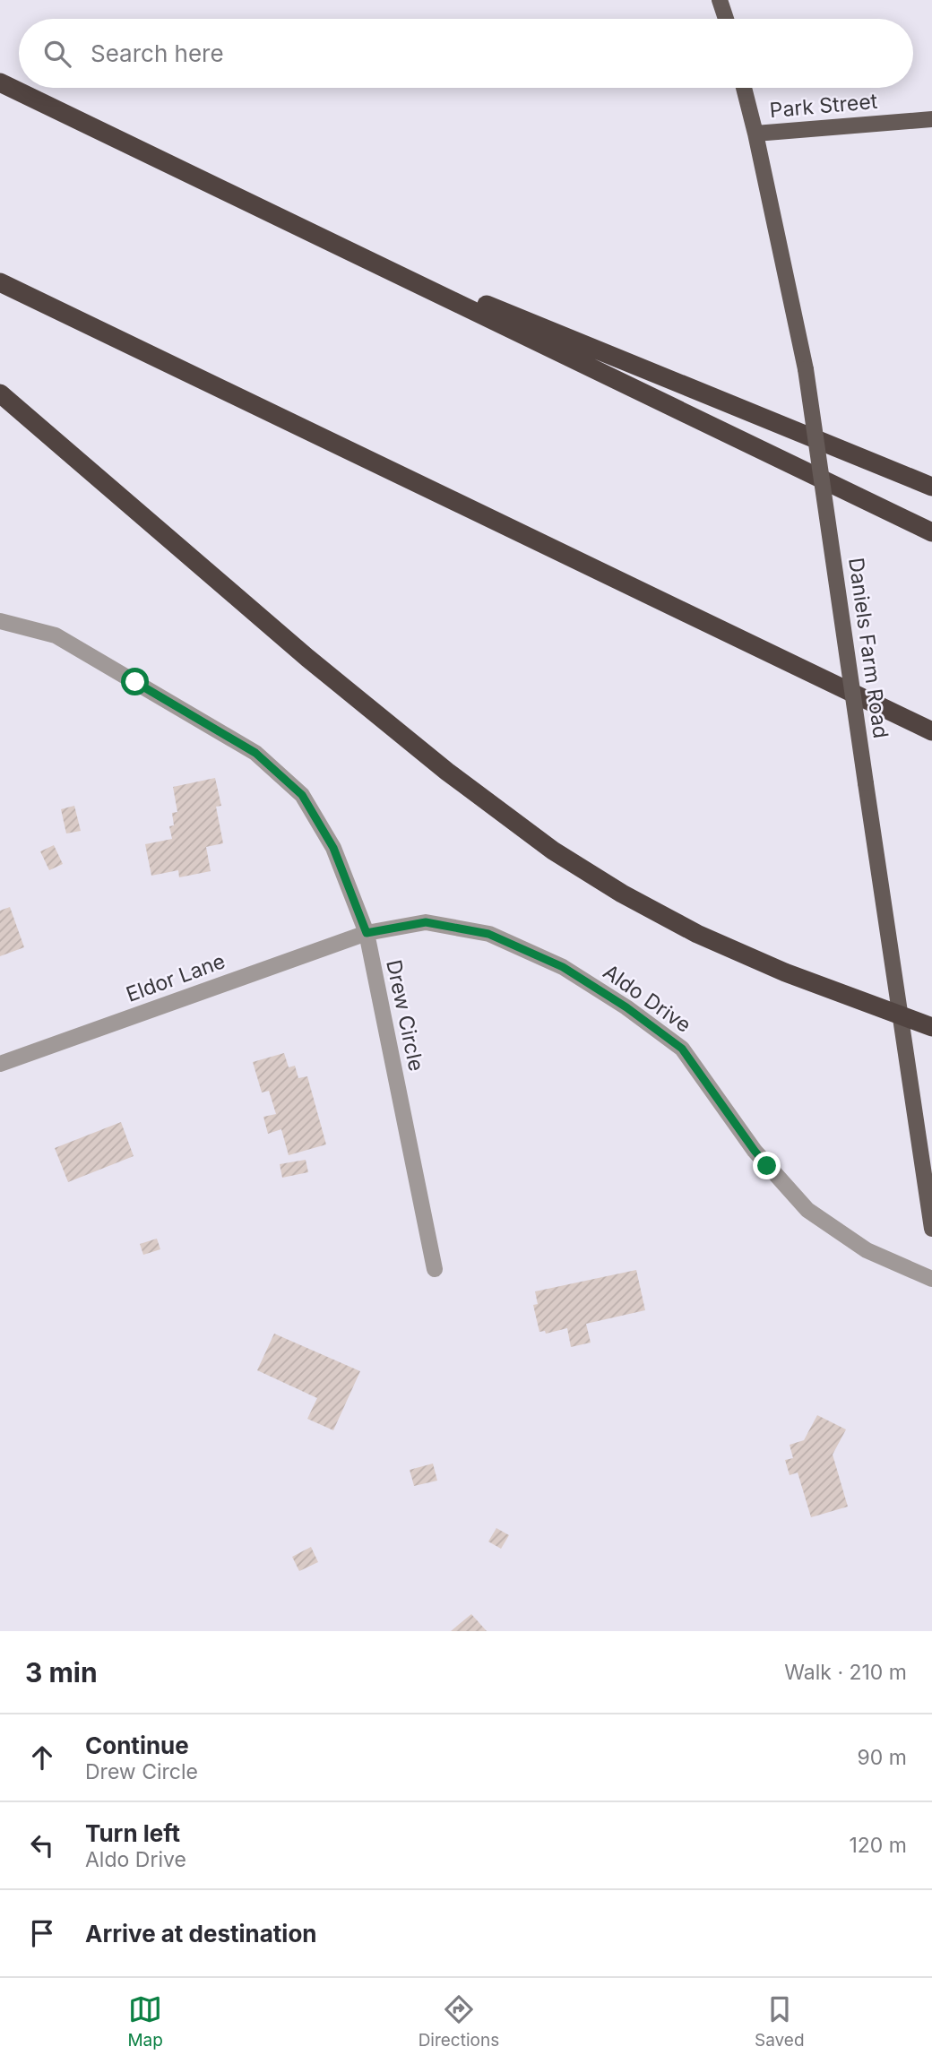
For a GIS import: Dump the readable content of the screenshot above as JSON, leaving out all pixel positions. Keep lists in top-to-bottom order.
{
  "streets": {
    "main road": ["Park Street", "Daniels Farm Road"],
    "street": ["Eldor Lane", "Aldo Drive", "Drew Circle"]
  },
  "crossings": [
    ["Park Street", "Daniels Farm Road"],
    ["Eldor Lane", "Aldo Drive"],
    ["Eldor Lane", "Drew Circle"],
    ["Aldo Drive", "Drew Circle"]
  ],
  "page": {
    "search": "Search here",
    "heading": ["3 min", "Walk · 210 m"],
    "list": [
      ["Continue", "Drew Circle", "90 m"],
      ["Turn left", "Aldo Drive", "120 m"],
      "Arrive at destination"
    ],
    "nav": ["Map", "Directions", "Saved"]
  }
}
